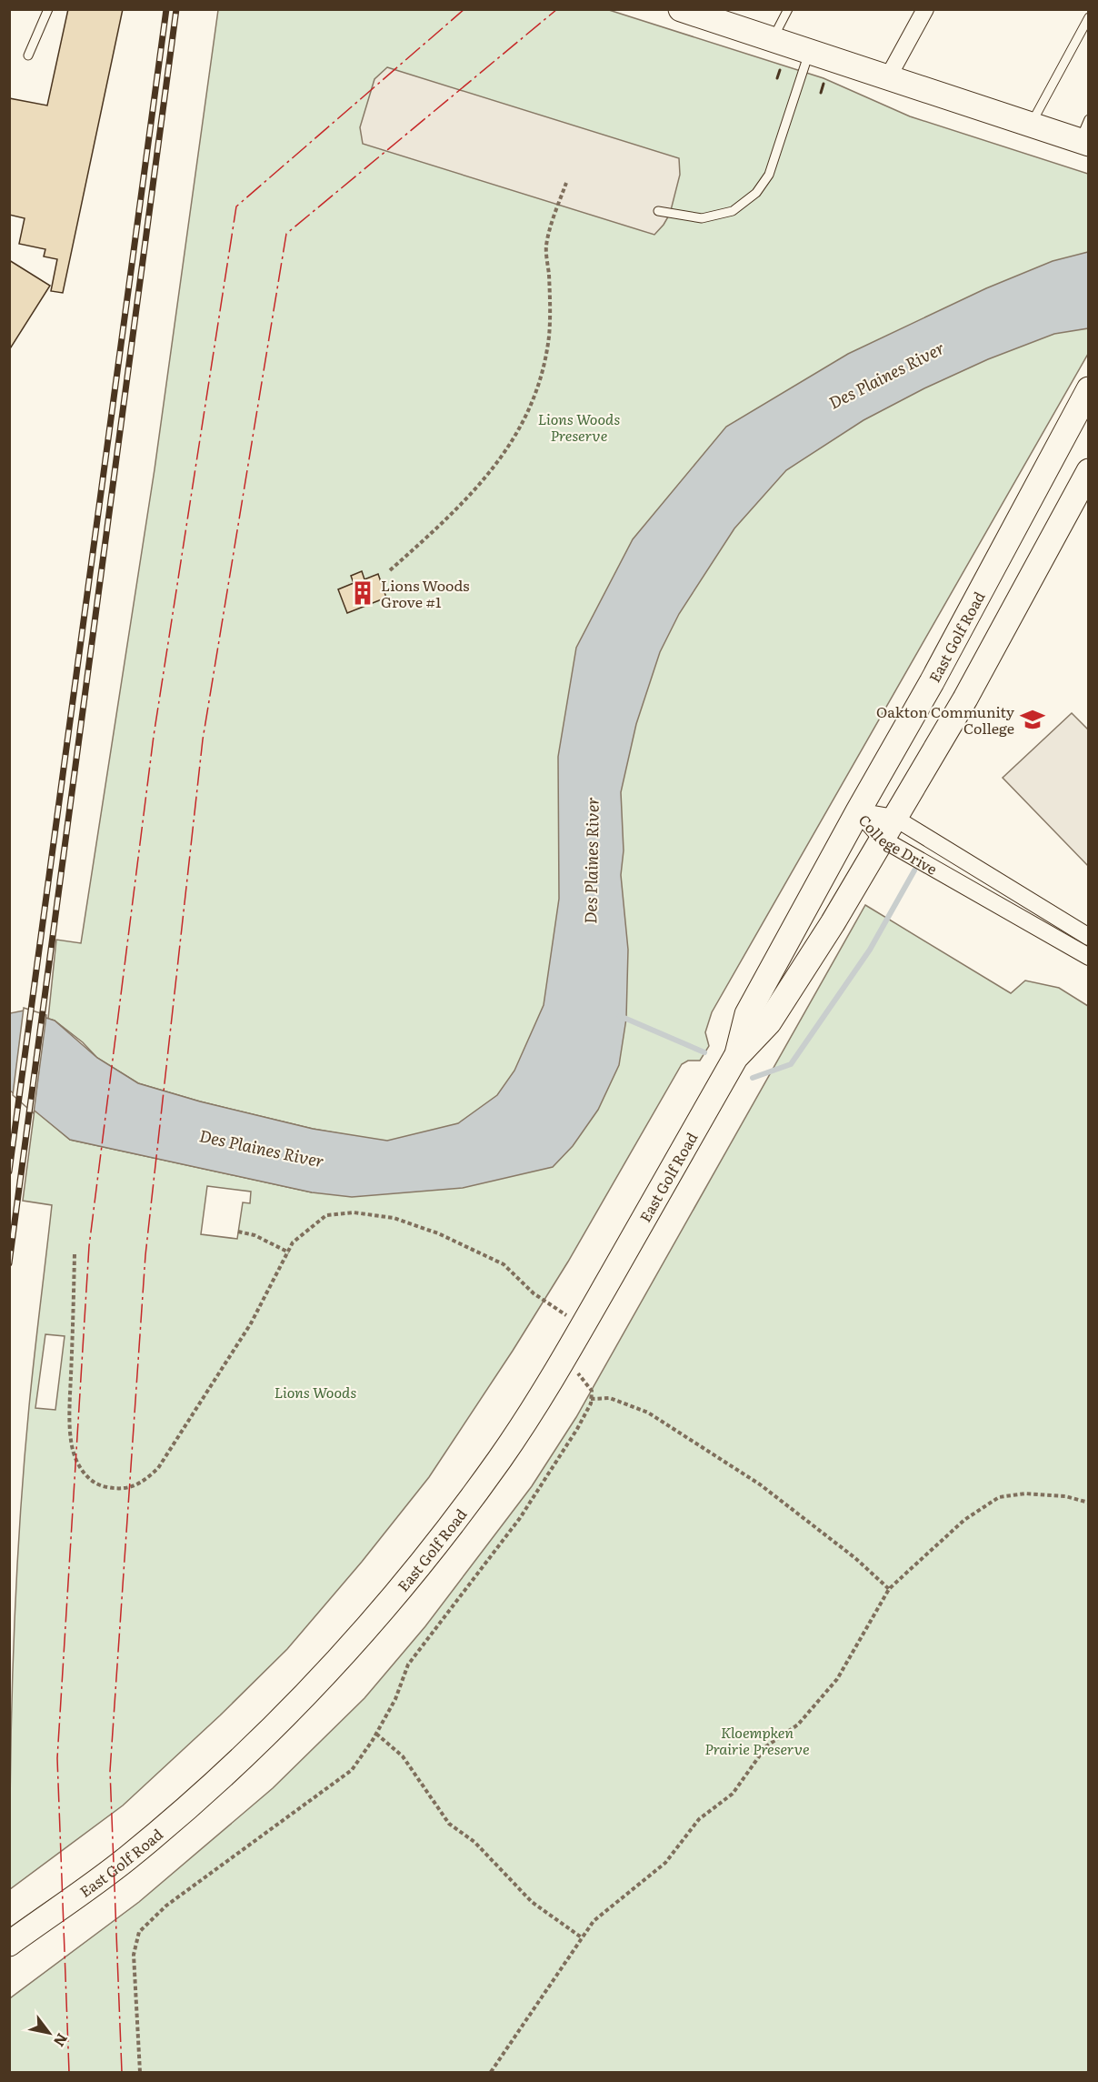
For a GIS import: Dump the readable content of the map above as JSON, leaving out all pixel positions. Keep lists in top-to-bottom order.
{
  "streets": {
    "main road": ["East Golf Road"],
    "street": ["College Drive"]
  },
  "crossings": [
    ["East Golf Road", "College Drive"]
  ],
  "water": ["Des Plaines River"],
  "parks": ["Lions Woods Preserve", "Lions Woods", "Kloempken Prairie Preserve"],
  "places": {
    "building": ["Lions Woods Grove #1"],
    "school or university": ["Oakton Community College"]
  },
  "north": "bottom right"
}
